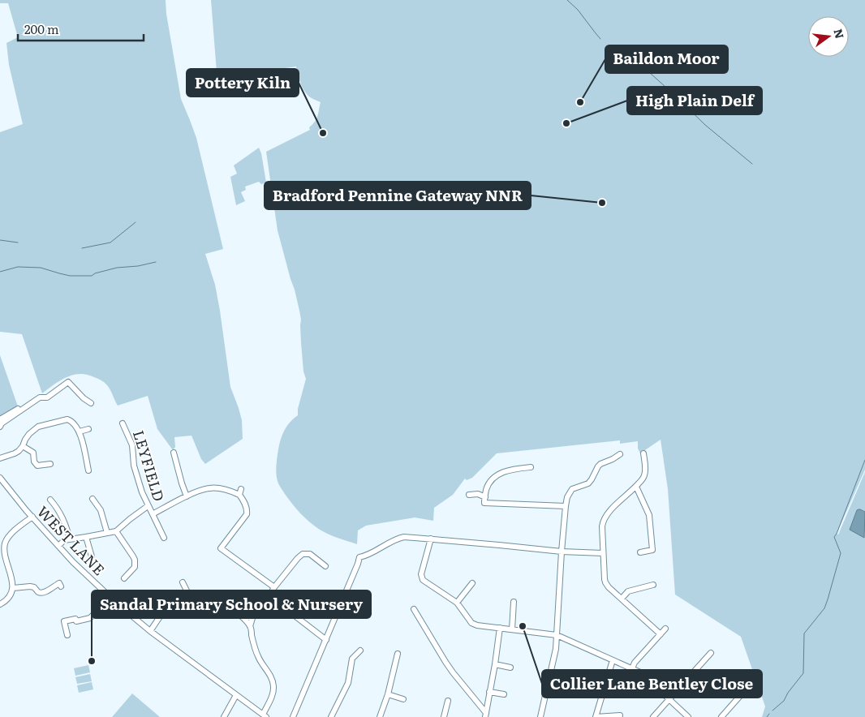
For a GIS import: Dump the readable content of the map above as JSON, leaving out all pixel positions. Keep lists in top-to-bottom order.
{
  "streets": {
    "street": ["LEYFIELD", "WEST LANE"]
  },
  "places": [
    "Baildon Moor",
    "High Plain Delf",
    "Pottery Kiln",
    "Bradford Pennine Gateway NNR",
    "Collier Lane Bentley Close",
    "Sandal Primary School & Nursery"
  ],
  "scale_bar": "200 m",
  "north": "right"
}
